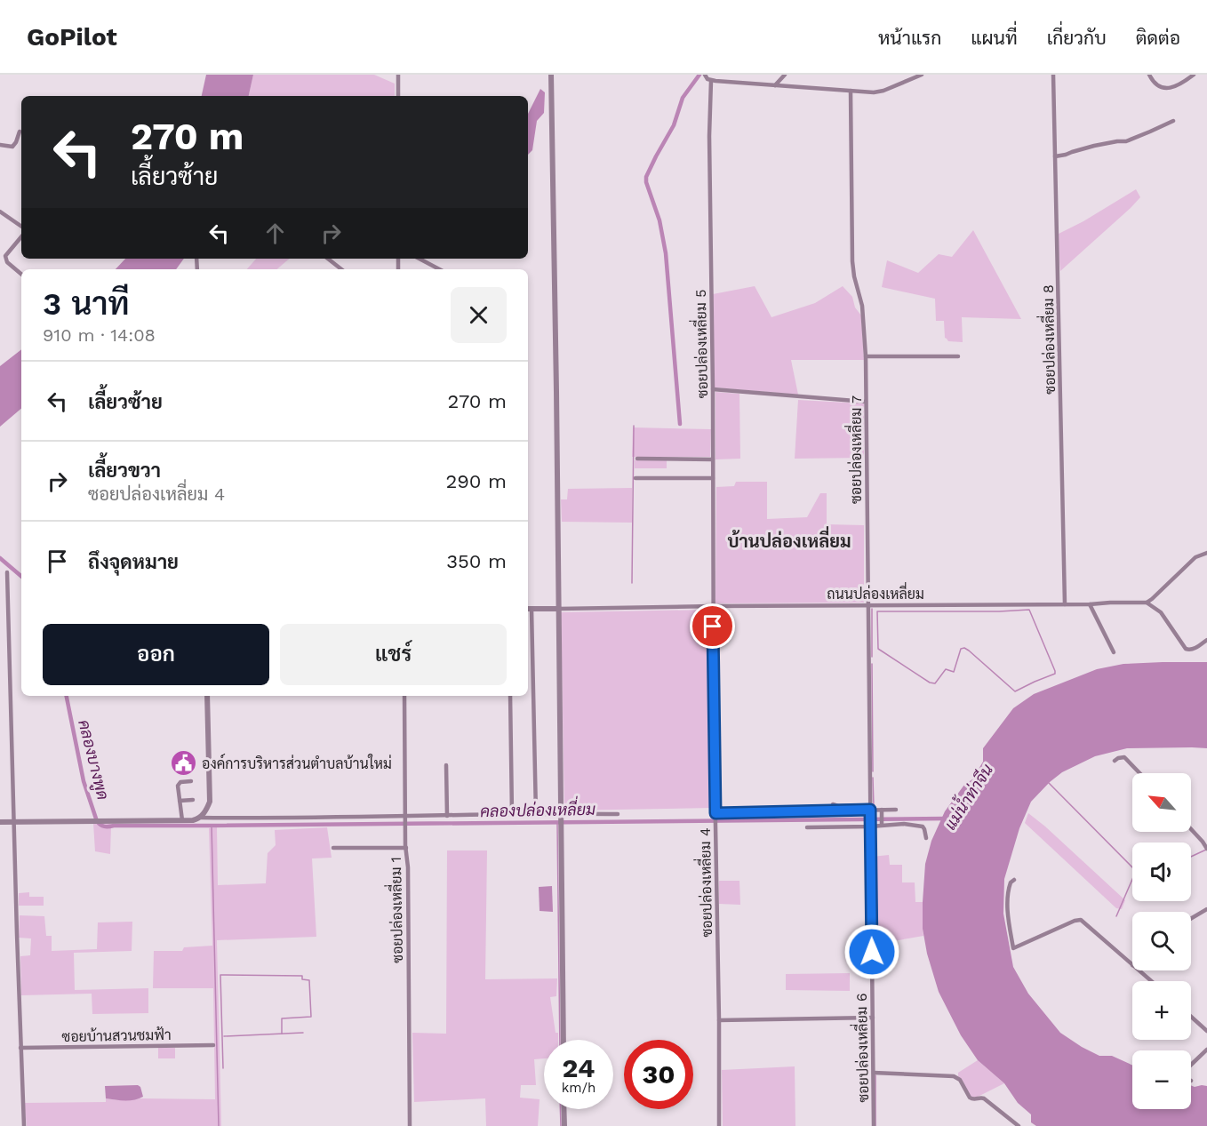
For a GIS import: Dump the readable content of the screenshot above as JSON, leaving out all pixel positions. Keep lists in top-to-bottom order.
{
  "streets": {
    "street": [
      "ซอยปล่องเหลี่ยม 8",
      "ซอยปล่องเหลี่ยม 5",
      "ซอยปล่องเหลี่ยม 7",
      "ถนนปล่องเหลี่ยม",
      "ซอยปล่องเหลี่ยม 4",
      "ซอยปล่องเหลี่ยม 1",
      "ซอยบ้านสวนชมฟ้า",
      "ซอยปล่องเหลี่ยม 6"
    ]
  },
  "crossings": [
    ["ซอยปล่องเหลี่ยม 8", "ถนนปล่องเหลี่ยม"],
    ["ซอยปล่องเหลี่ยม 5", "ถนนปล่องเหลี่ยม"],
    ["ซอยปล่องเหลี่ยม 5", "ซอยปล่องเหลี่ยม 4"],
    ["ซอยปล่องเหลี่ยม 7", "ถนนปล่องเหลี่ยม"],
    ["ซอยปล่องเหลี่ยม 7", "ซอยปล่องเหลี่ยม 6"],
    ["ถนนปล่องเหลี่ยม", "ซอยปล่องเหลี่ยม 4"]
  ],
  "districts": ["บ้านปล่องเหลี่ยม"],
  "water": ["คลองบางพูด", "แม่น้ำท่าจีน", "คลองปล่องเหลี่ยม"],
  "places": {
    "public building": ["องค์การบริหารส่วนตำบลบ้านใหม่"]
  },
  "north": "top left",
  "page": {
    "header": "GoPilot",
    "nav": [
      "หน้าแรก",
      "แผนที่",
      "เกี่ยวกับ",
      "ติดต่อ"
    ],
    "turn": ["270 m", "เลี้ยวซ้าย"],
    "heading": ["3 นาที", "910 m · 14:08"],
    "list": [
      {
        "name": "เลี้ยวซ้าย",
        "value": "270 m"
      },
      {
        "name": "เลี้ยวขวา",
        "note": "ซอยปล่องเหลี่ยม 4",
        "value": "290 m"
      },
      {
        "name": "ถึงจุดหมาย",
        "value": "350 m"
      }
    ],
    "buttons": ["ออก", "แชร์"],
    "map_buttons": ["+", "−"],
    "speed": "24 km/h",
    "limit": "30"
  }
}
